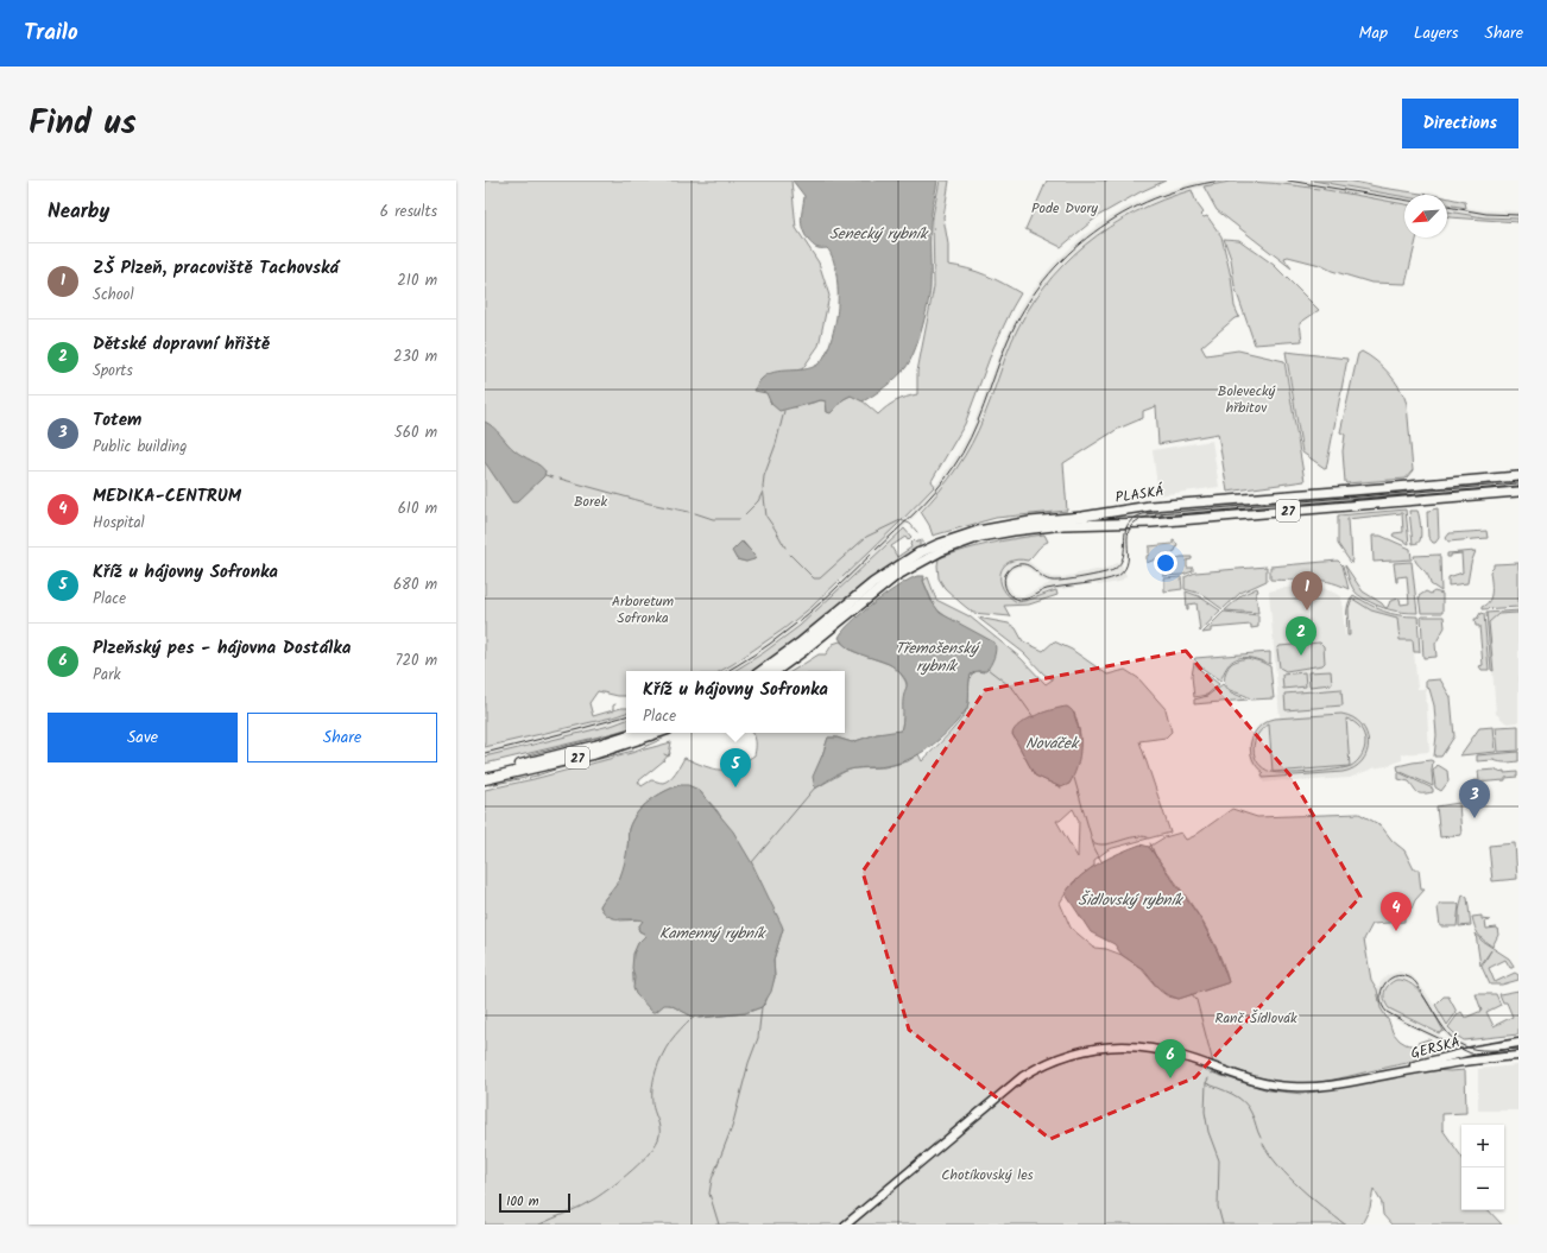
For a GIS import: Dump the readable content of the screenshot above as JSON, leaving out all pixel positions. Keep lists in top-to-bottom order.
{
  "streets": {
    "highway": ["PLASKÁ", "27"],
    "street": ["GERSKÁ"]
  },
  "crossings": [
    ["PLASKÁ", "27"]
  ],
  "water": [
    "Senecký rybník",
    "Třemošenský rybník",
    "Nováček",
    "Šidlovský rybník",
    "Kamenný rybník"
  ],
  "parks": [
    "Pode Dvory",
    "Bolevecký hřbitov",
    "Borek",
    "Arboretum Sofronka",
    "Ranč Šídlovák",
    "Chotíkovský les"
  ],
  "scale_bar": "100 m",
  "north": "bottom left",
  "page": {
    "header": "Trailo",
    "nav": ["Map", "Layers", "Share"],
    "title": "Find us",
    "buttons": [
      "Directions",
      ["Save", "Share"]
    ],
    "heading": ["Nearby", "6 results"],
    "list": [
      {
        "mark": "1",
        "name": "ZŠ Plzeň, pracoviště Tachovská",
        "note": "School",
        "value": "210 m"
      },
      {
        "mark": "2",
        "name": "Dětské dopravní hřiště",
        "note": "Sports",
        "value": "230 m"
      },
      {
        "mark": "3",
        "name": "Totem",
        "note": "Public building",
        "value": "560 m"
      },
      {
        "mark": "4",
        "name": "MEDIKA-CENTRUM",
        "note": "Hospital",
        "value": "610 m"
      },
      {
        "mark": "5",
        "name": "Kříž u hájovny Sofronka",
        "note": "Place",
        "value": "680 m"
      },
      {
        "mark": "6",
        "name": "Plzeňský pes - hájovna Dostálka",
        "note": "Park",
        "value": "720 m"
      }
    ],
    "pins": [
      "1",
      "2",
      "5",
      "3",
      "4",
      "6"
    ],
    "popup": ["Kříž u hájovny Sofronka", "Place"],
    "map_buttons": ["+", "−"],
    "scale": "100 m"
  }
}
